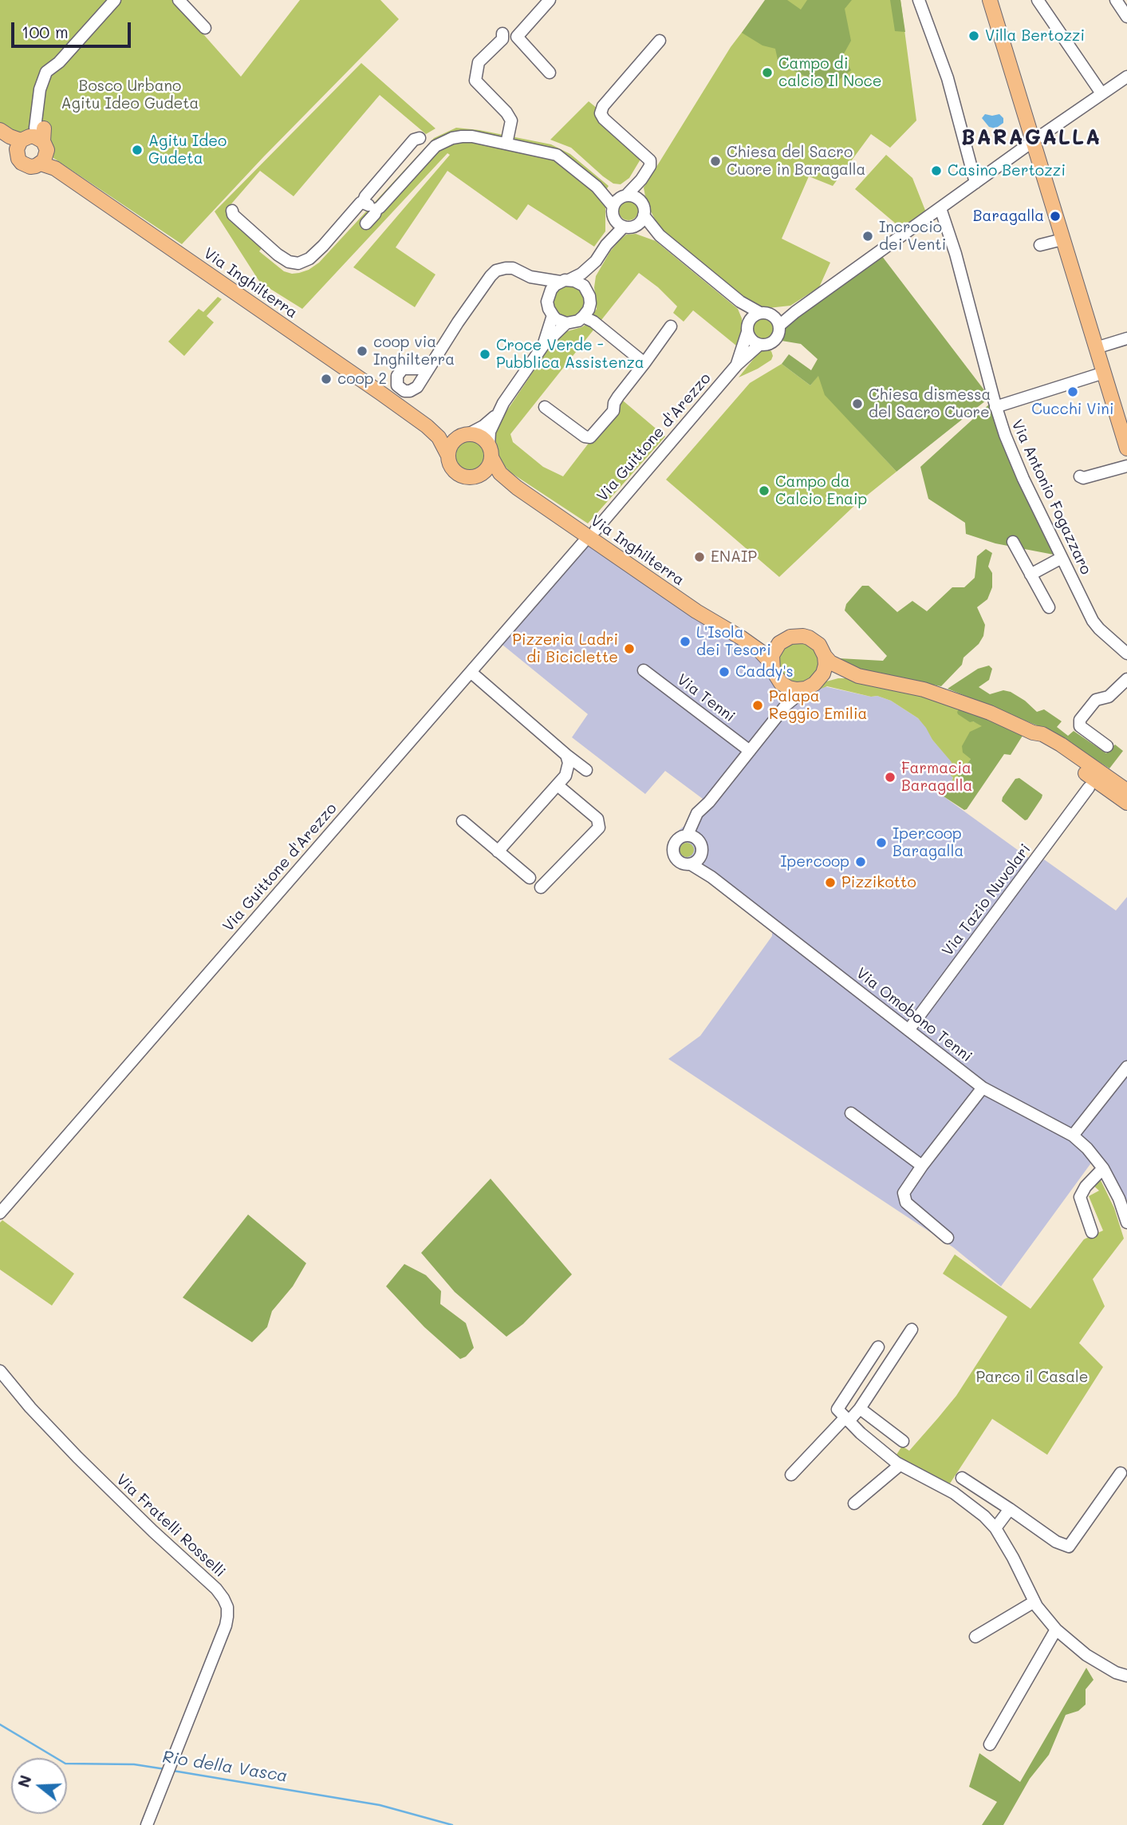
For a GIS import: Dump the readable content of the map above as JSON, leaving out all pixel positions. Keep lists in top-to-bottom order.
{
  "streets": {
    "main road": ["Via Inghilterra"],
    "street": [
      "Via Guittone d'Arezzo",
      "Via Antonio Fogazzaro",
      "Via Tenni",
      "Via Tazio Nuvolari",
      "Via Omobono Tenni",
      "Via Fratelli Rosselli"
    ]
  },
  "crossings": [
    ["Via Inghilterra", "Via Omobono Tenni"],
    ["Via Tenni", "Via Omobono Tenni"],
    ["Via Tazio Nuvolari", "Via Omobono Tenni"]
  ],
  "districts": ["BARAGALLA"],
  "water": ["Rio della Vasca"],
  "parks": ["Bosco Urbano Agitu Ideo Gudeta", "Parco il Casale"],
  "places": [
    "Villa Bertozzi",
    "Campo di calcio Il Noce",
    "Agitu Ideo Gudeta",
    "Chiesa del Sacro Cuore in Baragalla",
    "Casino Bertozzi",
    "Baragalla",
    "Incrocio dei Venti",
    "coop via Inghilterra",
    "Croce Verde - Pubblica Assistenza",
    "coop 2",
    "Cucchi Vini",
    "Chiesa dismessa del Sacro Cuore",
    "Campo da Calcio Enaip",
    "ENAIP",
    "L'Isola dei Tesori",
    "Pizzeria Ladri di Biciclette",
    "Caddy's",
    "Palapa Reggio Emilia",
    "Farmacia Baragalla",
    "Ipercoop Baragalla",
    "Ipercoop",
    "Pizzikotto"
  ],
  "scale_bar": "100 m",
  "north": "left"
}
